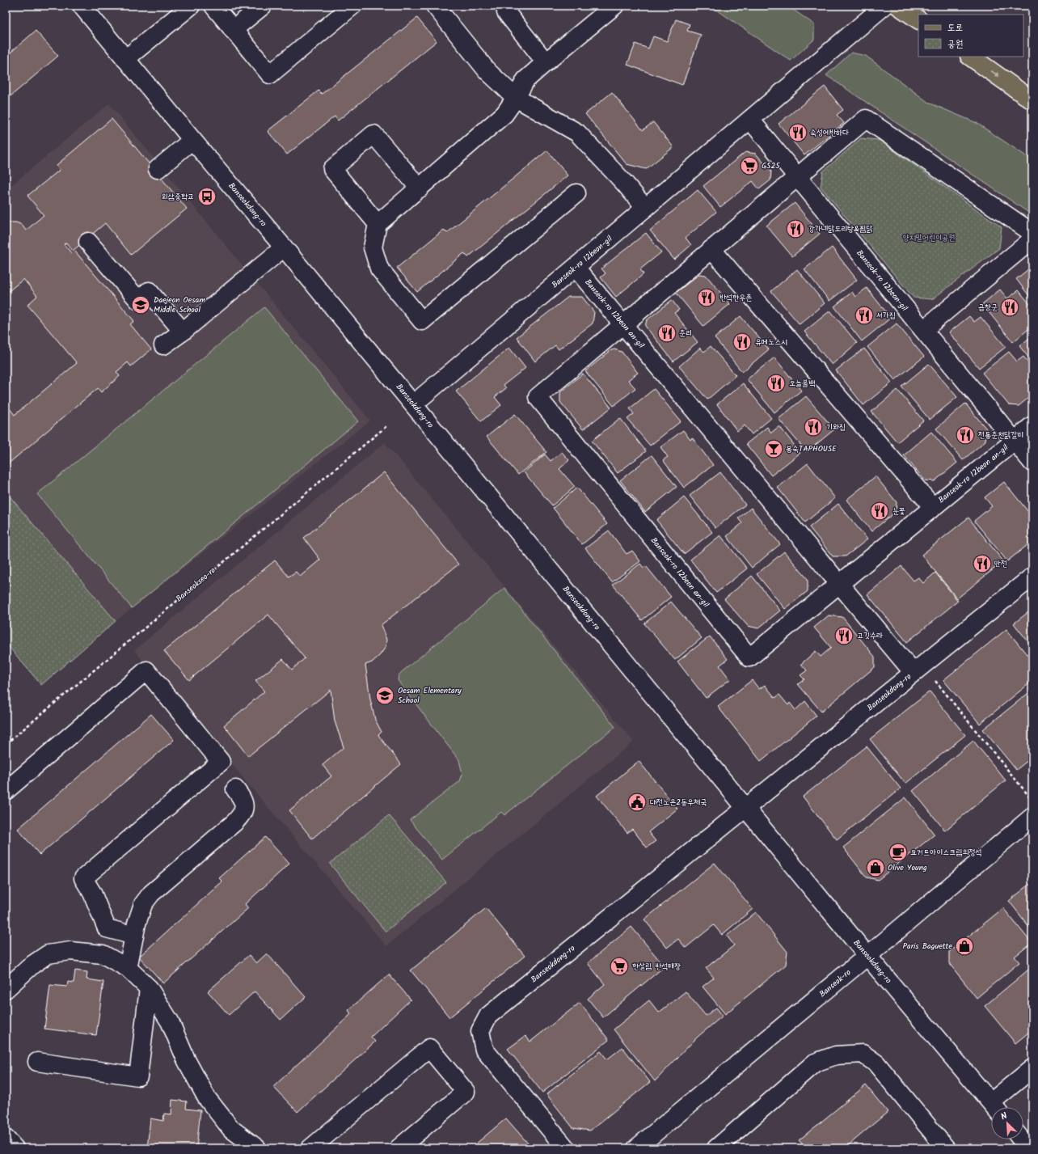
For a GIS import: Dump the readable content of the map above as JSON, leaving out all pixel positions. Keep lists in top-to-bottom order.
{
  "streets": {
    "street": [
      "Banseokdong-ro",
      "Banseok-ro 12beon-gil",
      "Banseok-ro 12beon an-gil",
      "Banseok-ro"
    ],
    "path": ["Banseokseo-ro"]
  },
  "crossings": [
    ["Banseokdong-ro", "Banseok-ro 12beon-gil"],
    ["Banseokdong-ro", "Banseok-ro 12beon an-gil"],
    ["Banseokdong-ro", "Banseok-ro"],
    ["Banseok-ro 12beon-gil", "Banseok-ro 12beon an-gil"]
  ],
  "parks": ["양지말어린이공원"],
  "places": {
    "restaurant": [
      "숙성에반하다",
      "강가네닭도리탕&찜닭",
      "반석한우촌",
      "곱창군",
      "서가집",
      "춘리",
      "유메노스시",
      "오늘불백",
      "기와집",
      "전통춘천닭갈비",
      "눈꽃",
      "만전",
      "고깃수라"
    ],
    "supermarket": ["GS25", "한살림 반석매장"],
    "bus stop": ["외삼중학교"],
    "school or university": ["Daejeon Oesam Middle School", "Oesam Elementary School"],
    "bar": ["봉숙TAPHOUSE"],
    "public building": ["대전노은2동우체국"],
    "cafe": ["요거트아이스크림의정석"],
    "shop": ["Olive Young", "Paris Baguette"]
  },
  "legend": ["도로", "공원"],
  "north": "top left"
}
